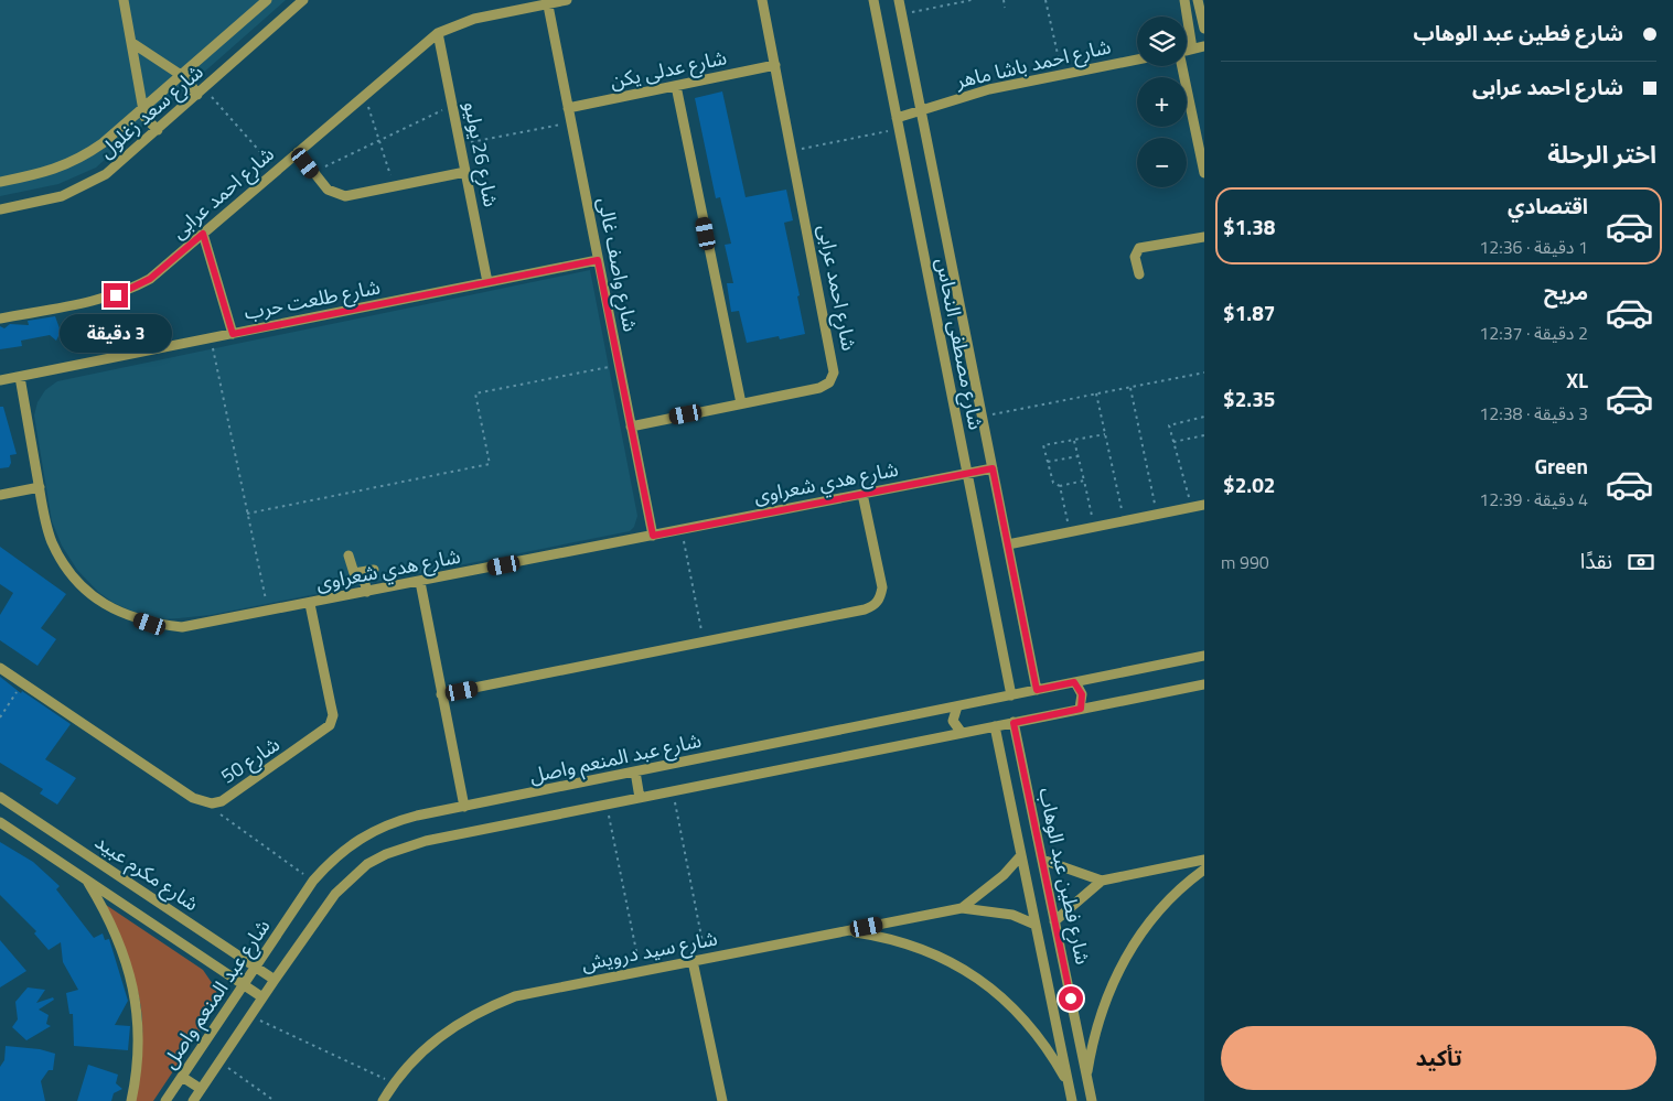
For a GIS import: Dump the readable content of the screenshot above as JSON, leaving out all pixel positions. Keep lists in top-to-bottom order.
{
  "streets": {
    "street": [
      "شارع احمد باشا ماهر",
      "شارع عدلى يكن",
      "شارع سعد زغلول",
      "شارع 26 يوليو",
      "شارع احمد عرابى",
      "شارع واصف غالى",
      "شارع طلعت حرب",
      "شارع مصطفى النحاس",
      "شارع هدي شعراوى",
      "شارع عبد المنعم واصل",
      "شارع 50",
      "شارع مكرم عبيد",
      "شارع فطين عبد الوهاب",
      "شارع سيد درويش"
    ]
  },
  "crossings": [
    ["شارع احمد باشا ماهر", "شارع مصطفى النحاس"],
    ["شارع عدلى يكن", "شارع احمد عرابى"],
    ["شارع عدلى يكن", "شارع واصف غالى"],
    ["شارع 26 يوليو", "شارع احمد عرابى"],
    ["شارع 26 يوليو", "شارع طلعت حرب"],
    ["شارع احمد عرابى", "شارع واصف غالى"],
    ["شارع واصف غالى", "شارع طلعت حرب"],
    ["شارع واصف غالى", "شارع هدي شعراوى"],
    ["شارع طلعت حرب", "شارع هدي شعراوى"],
    ["شارع مصطفى النحاس", "شارع هدي شعراوى"],
    ["شارع مصطفى النحاس", "شارع عبد المنعم واصل"],
    ["شارع هدي شعراوى", "شارع 50"],
    ["شارع عبد المنعم واصل", "شارع مكرم عبيد"],
    ["شارع عبد المنعم واصل", "شارع فطين عبد الوهاب"],
    ["شارع فطين عبد الوهاب", "شارع سيد درويش"]
  ],
  "page": {
    "banner": ["شارع فطين عبد الوهاب", "شارع احمد عرابى"],
    "map_buttons": ["+", "−"],
    "heading": "اختر الرحلة",
    "list": [
      {
        "name": "اقتصادي",
        "note": "1 دقيقة · 12:36",
        "value": "$1.38"
      },
      {
        "name": "مريح",
        "note": "2 دقيقة · 12:37",
        "value": "$1.87"
      },
      {
        "name": "XL",
        "note": "3 دقيقة · 12:38",
        "value": "$2.35"
      },
      {
        "name": "Green",
        "note": "4 دقيقة · 12:39",
        "value": "$2.02"
      }
    ],
    "bubble": "3 دقيقة",
    "pay": ["نقدًا", "990 m"],
    "buttons": "تأكيد"
  }
}
